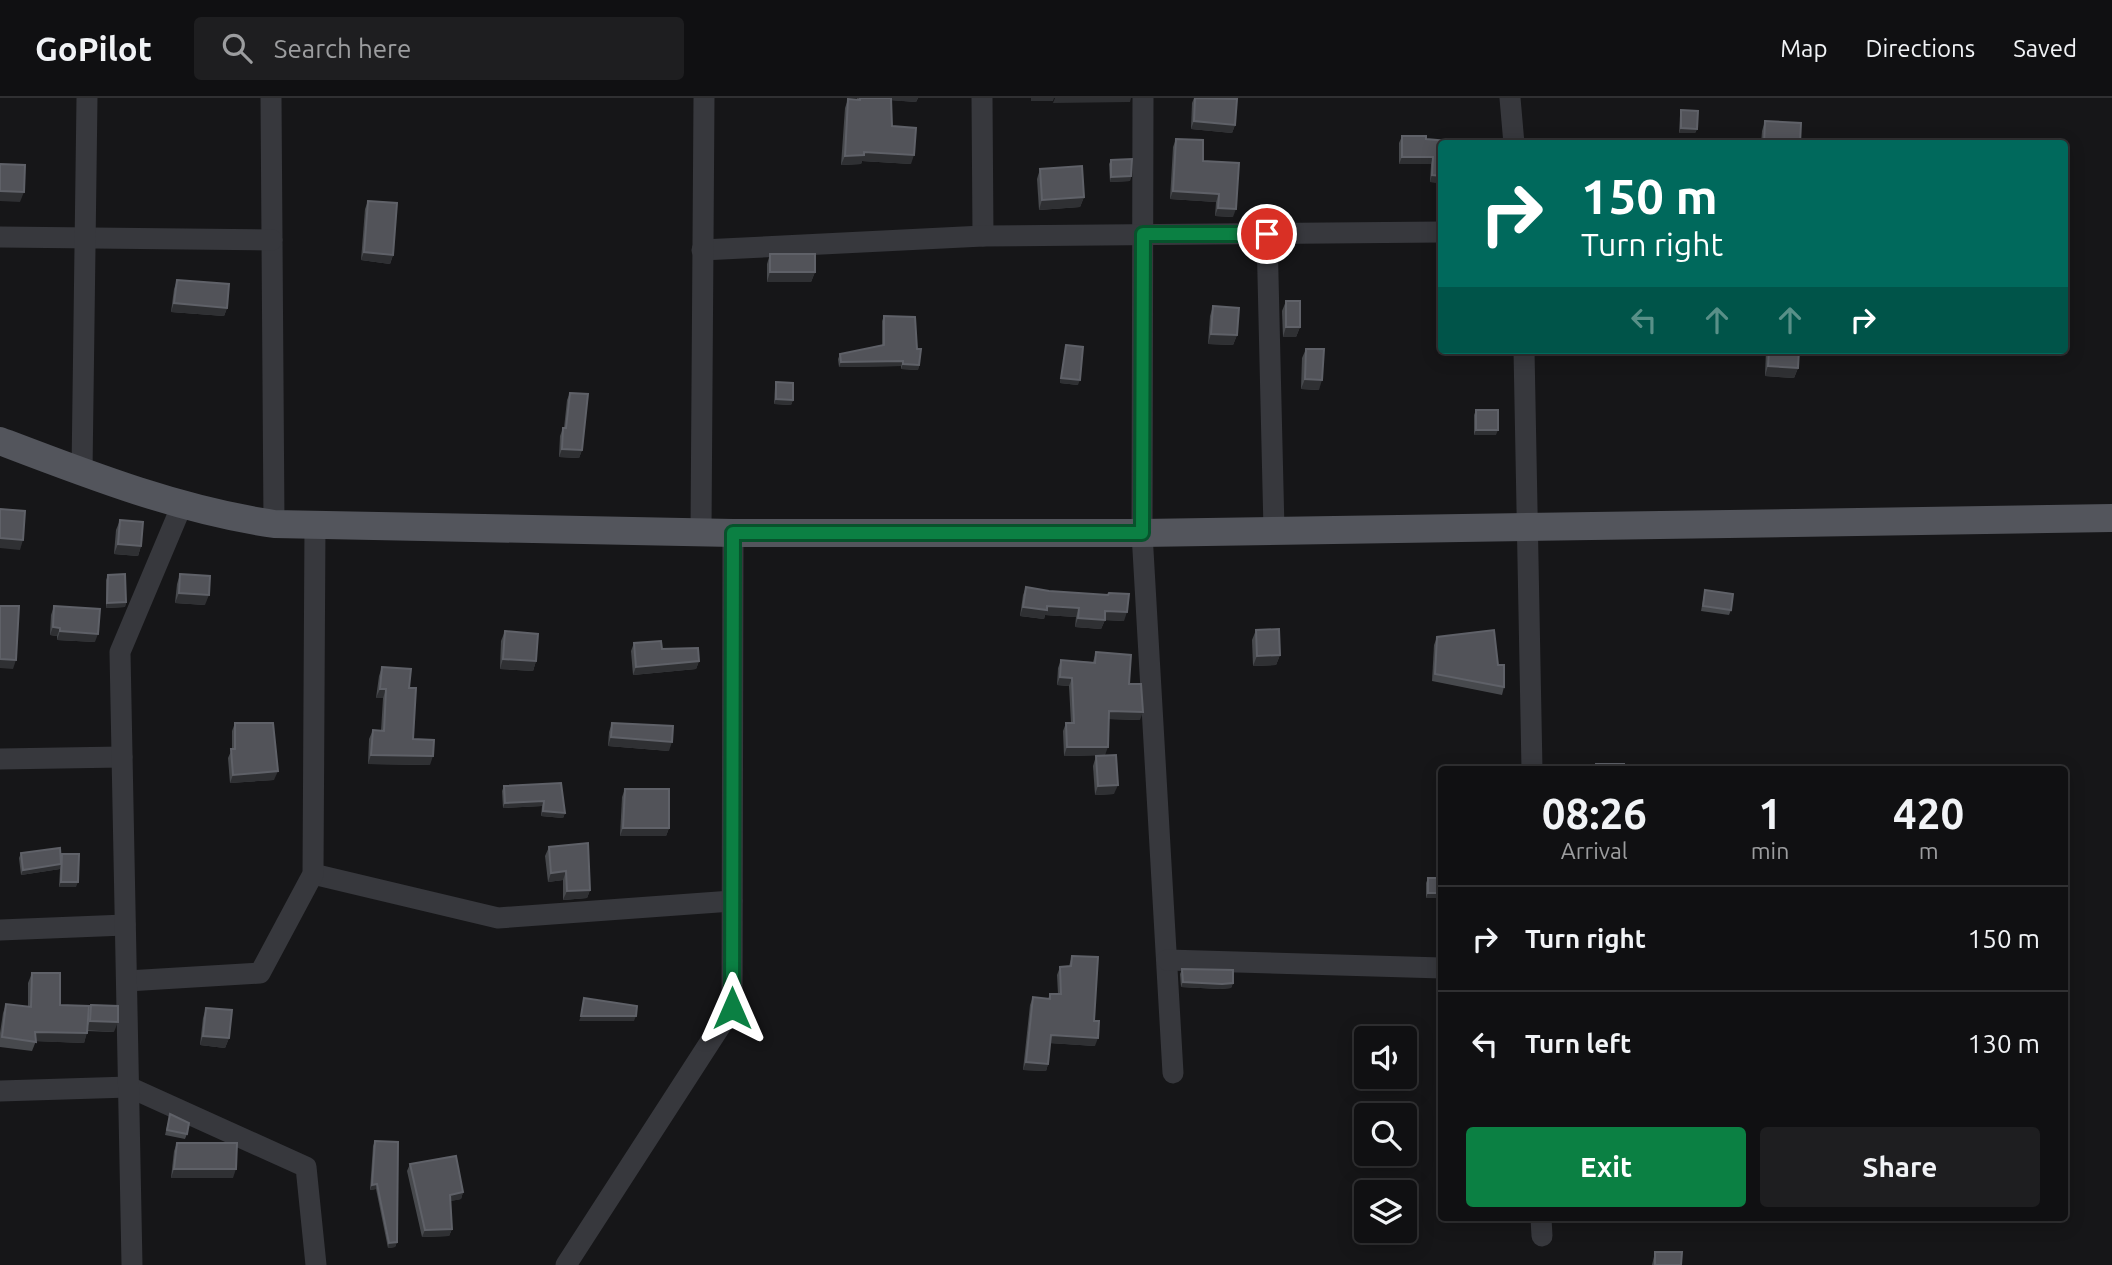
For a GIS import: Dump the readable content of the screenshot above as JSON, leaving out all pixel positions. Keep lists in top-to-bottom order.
{
  "page": {
    "header": "GoPilot",
    "search": "Search here",
    "nav": ["Map", "Directions", "Saved"],
    "turn": ["150 m", "Turn right"],
    "eta": [
      "08:26",
      "Arrival",
      "1",
      "min",
      "420",
      "m"
    ],
    "list": [
      {
        "name": "Turn right",
        "value": "150 m"
      },
      {
        "name": "Turn left",
        "value": "130 m"
      }
    ],
    "buttons": ["Exit", "Share"]
  }
}
